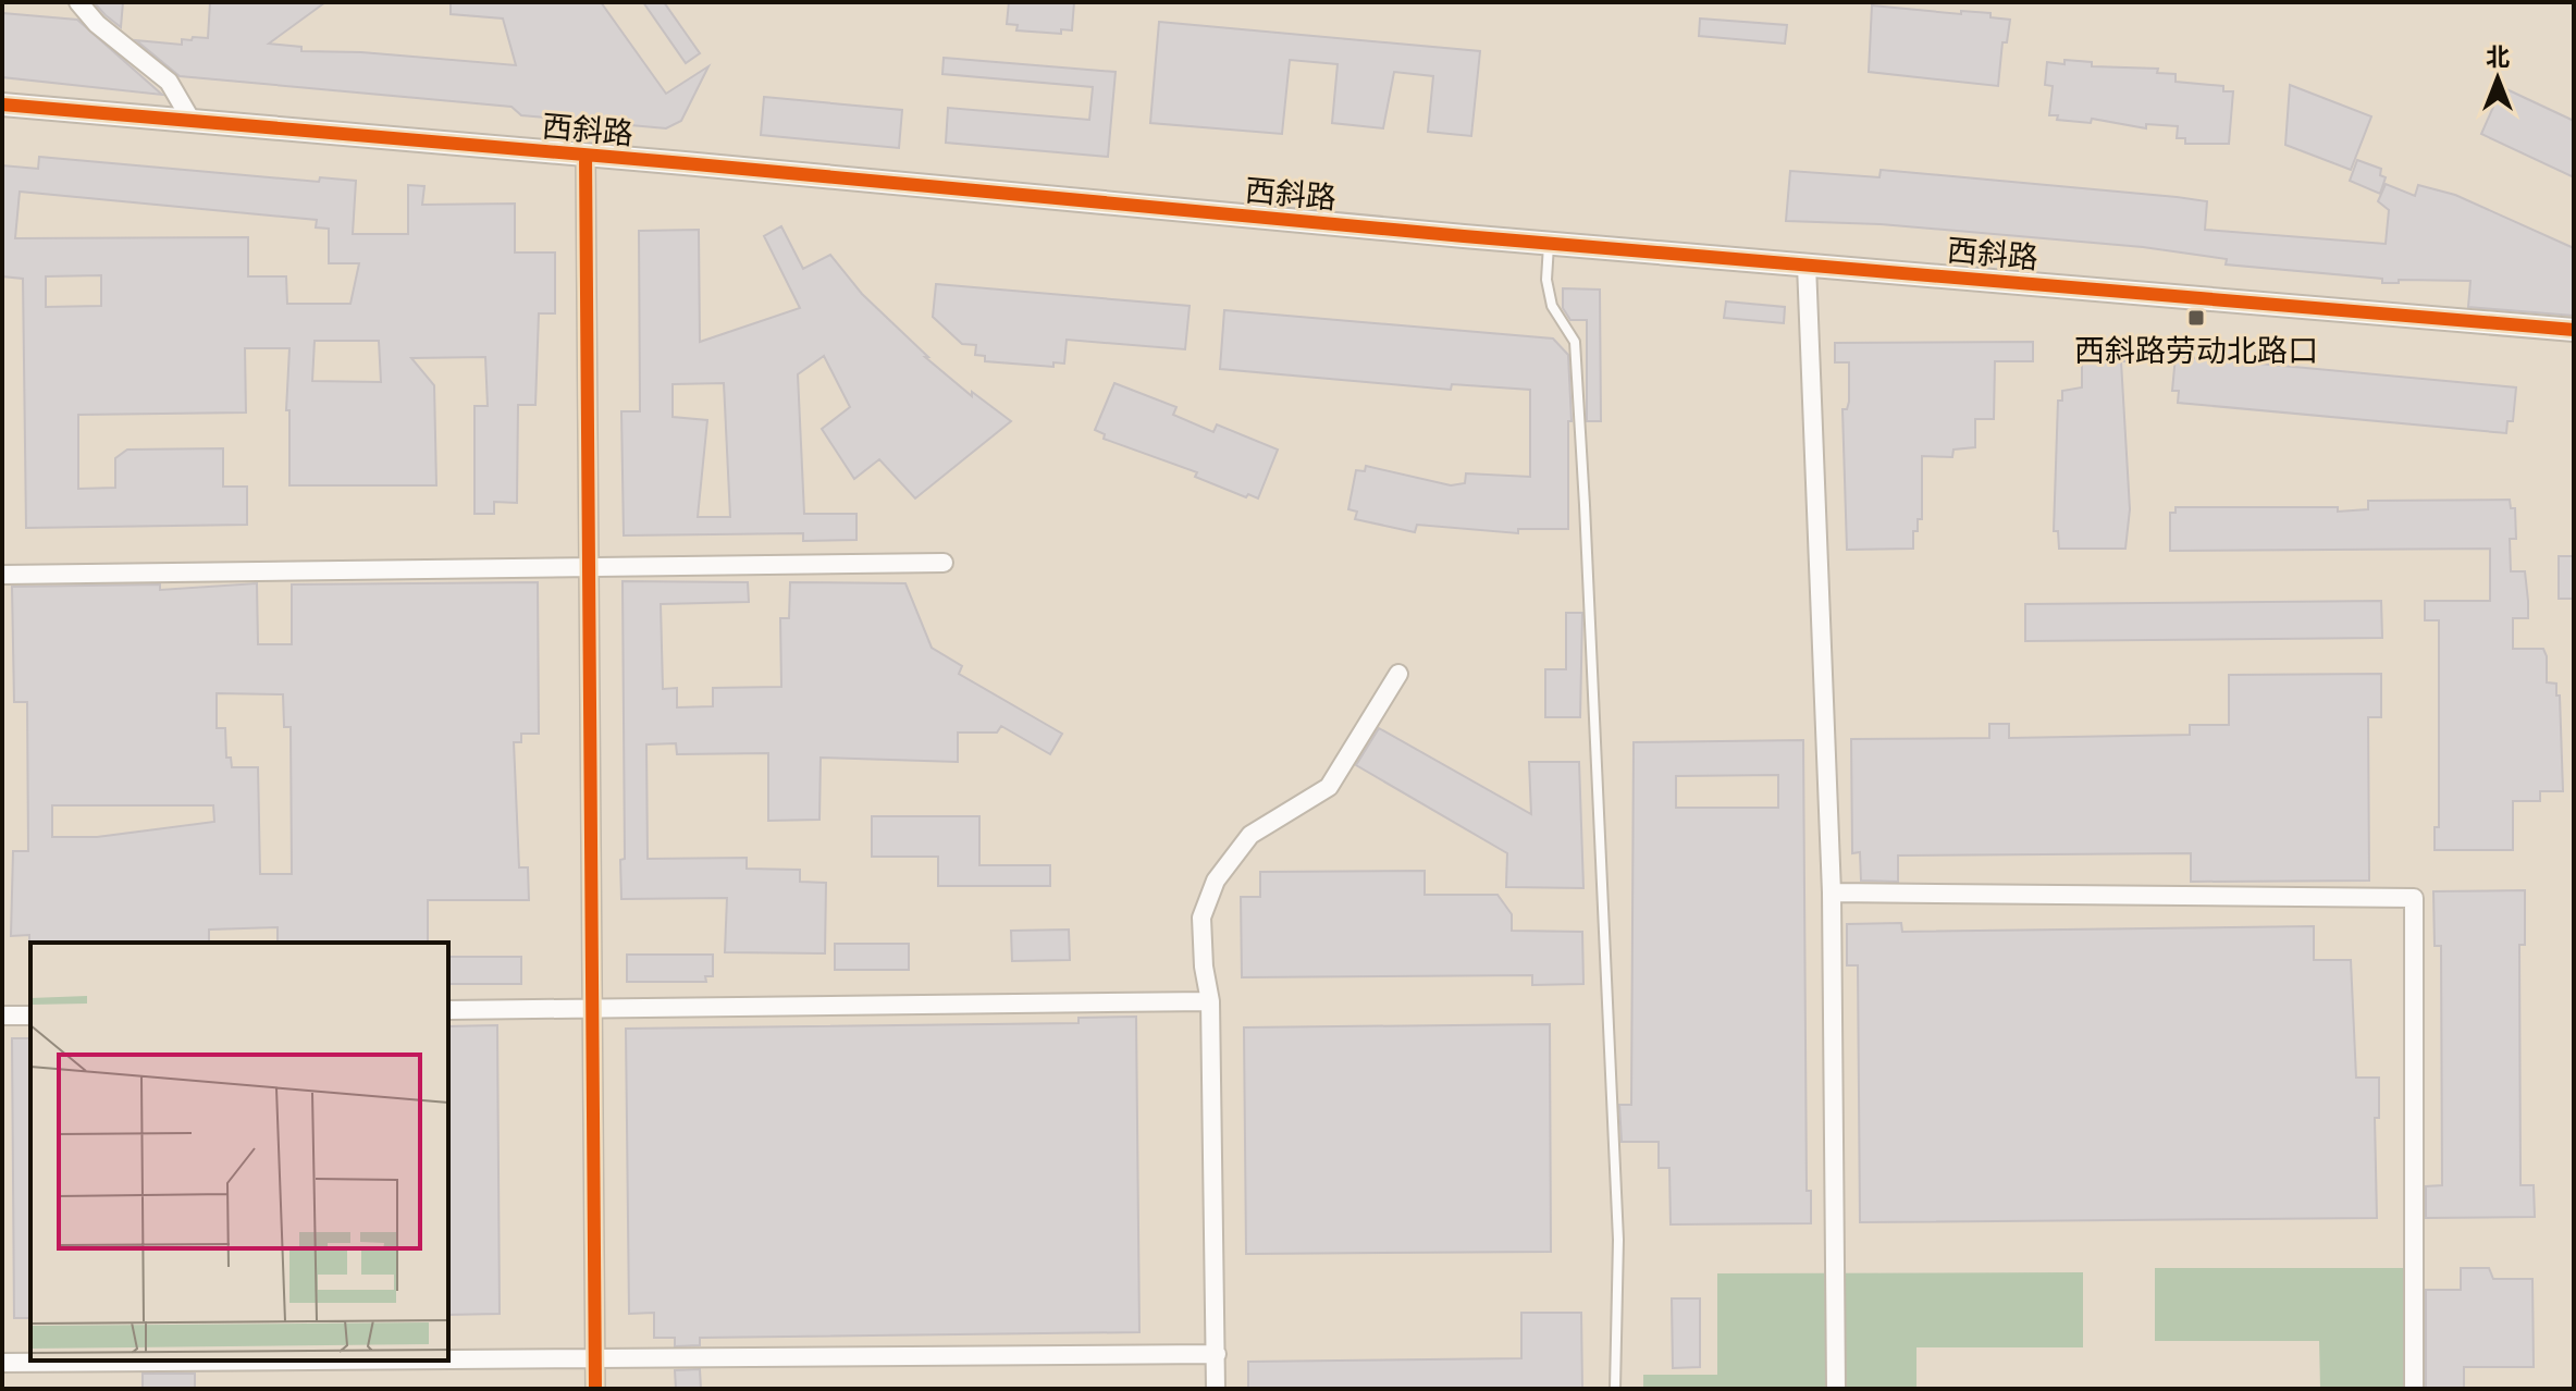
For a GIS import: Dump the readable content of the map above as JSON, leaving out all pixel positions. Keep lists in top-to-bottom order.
{
  "streets": {
    "street": ["西斜路"]
  },
  "places": {
    "transit": ["西斜路劳动北路口"]
  },
  "north": "top"
}
